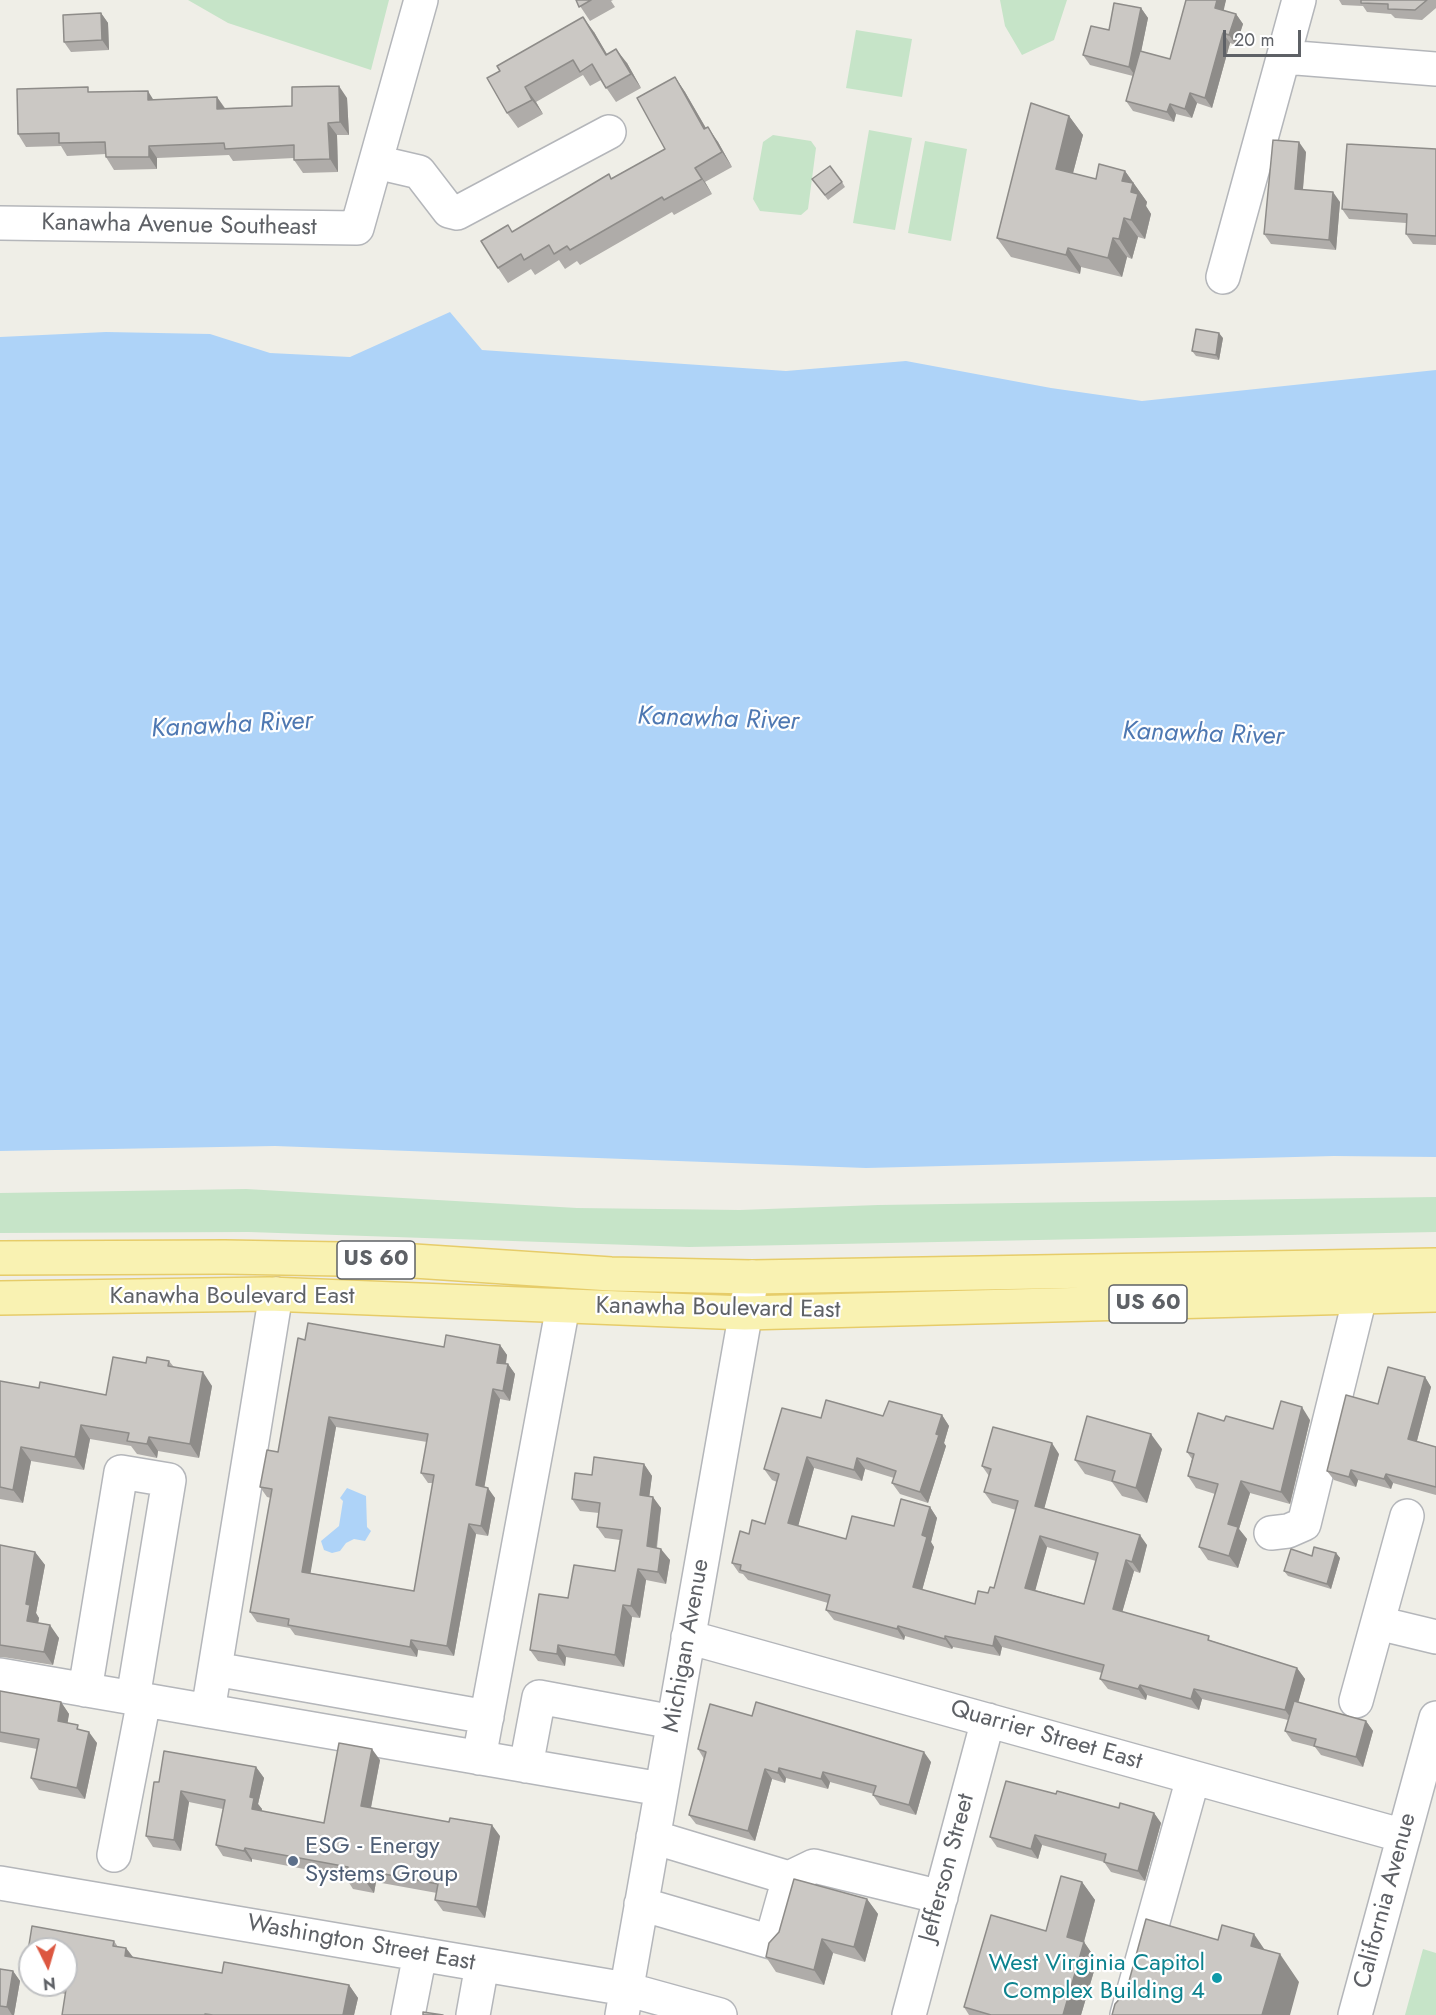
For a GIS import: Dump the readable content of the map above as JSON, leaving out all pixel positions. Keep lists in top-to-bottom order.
{
  "streets": {
    "main road": ["US 60", "Kanawha Boulevard East"],
    "street": [
      "Kanawha Avenue Southeast",
      "Michigan Avenue",
      "Quarrier Street East",
      "Jefferson Street",
      "California Avenue",
      "Washington Street East"
    ]
  },
  "crossings": [
    ["Kanawha Boulevard East", "Michigan Avenue"],
    ["Michigan Avenue", "Quarrier Street East"],
    ["Michigan Avenue", "Washington Street East"],
    ["Quarrier Street East", "Jefferson Street"],
    ["Quarrier Street East", "California Avenue"]
  ],
  "water": ["Kanawha River"],
  "places": ["ESG - Energy Systems Group", "West Virginia Capitol Complex Building 4"],
  "scale_bar": "20 m",
  "north": "bottom"
}
